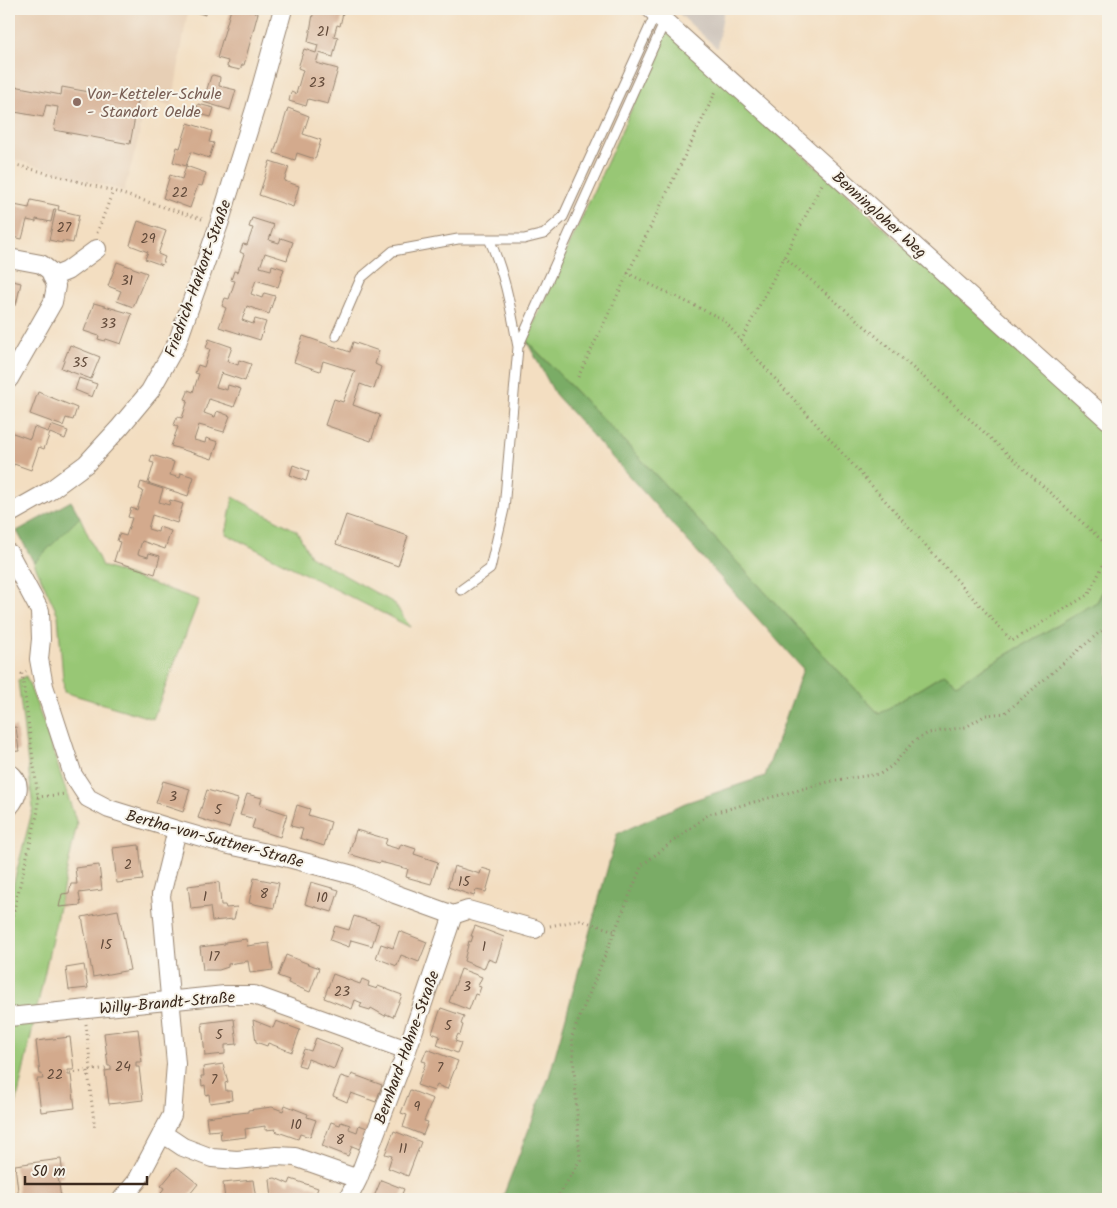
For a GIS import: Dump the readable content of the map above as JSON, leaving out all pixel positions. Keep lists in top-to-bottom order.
{
  "streets": {
    "street": [
      "Benningloher Weg",
      "Friedrich-Harkort-Straße",
      "Bertha-von-Suttner-Straße",
      "Willy-Brandt-Straße",
      "Bernhard-Hahne-Straße"
    ]
  },
  "crossings": [
    ["Bertha-von-Suttner-Straße", "Bernhard-Hahne-Straße"],
    ["Willy-Brandt-Straße", "Bernhard-Hahne-Straße"]
  ],
  "places": ["Von-Ketteler-Schule - Standort Oelde"],
  "house_numbers": [
    "21",
    "23",
    "22",
    "27",
    "29",
    "31",
    "33",
    "35",
    "3",
    "5",
    "2",
    "15",
    "8",
    "1",
    "10",
    "15",
    "1",
    "17",
    "3",
    "23",
    "5",
    "5",
    "24",
    "7",
    "22",
    "7",
    "9",
    "10",
    "8",
    "11"
  ],
  "scale_bar": "50 m"
}
